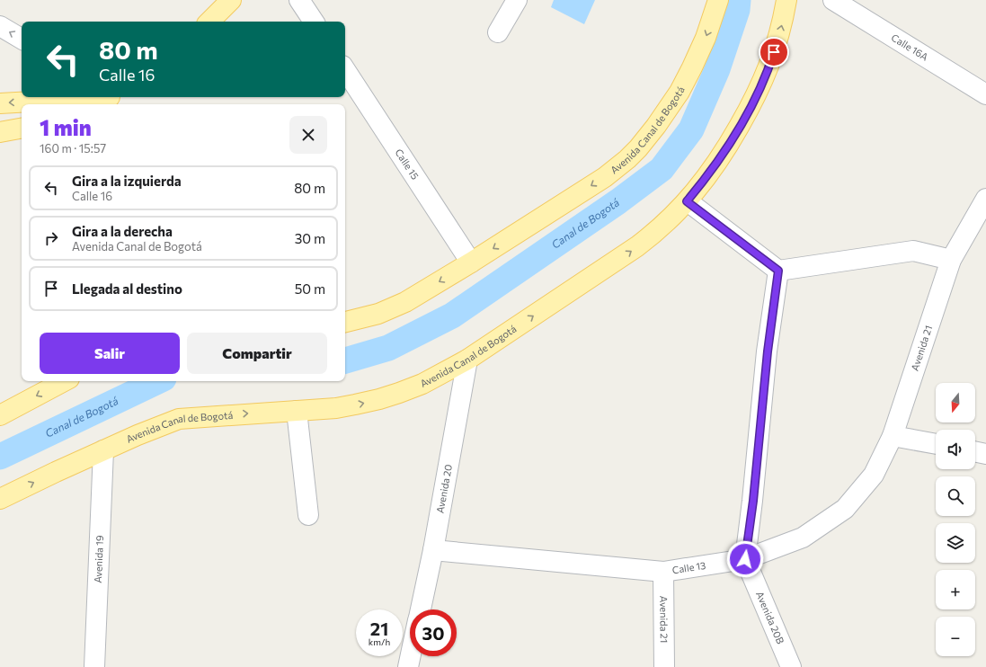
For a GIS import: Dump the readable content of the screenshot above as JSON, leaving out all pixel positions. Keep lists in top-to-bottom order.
{
  "streets": {
    "main road": ["Avenida Canal de Bogotá"],
    "street": [
      "Calle 16A",
      "Calle 15",
      "Avenida 21",
      "Avenida 20",
      "Avenida 19",
      "Calle 13",
      "Avenida 20B"
    ]
  },
  "crossings": [
    ["Avenida Canal de Bogotá", "Calle 15"],
    ["Avenida Canal de Bogotá", "Avenida 20"],
    ["Avenida Canal de Bogotá", "Avenida 19"],
    ["Avenida 21", "Calle 13"],
    ["Avenida 20", "Calle 13"],
    ["Calle 13", "Avenida 20B"]
  ],
  "water": ["Canal de Bogotá"],
  "north": "bottom",
  "page": {
    "turn": ["80 m", "Calle 16"],
    "heading": ["1 min", "160 m · 15:57"],
    "list": [
      {
        "name": "Gira a la izquierda",
        "note": "Calle 16",
        "value": "80 m"
      },
      {
        "name": "Gira a la derecha",
        "note": "Avenida Canal de Bogotá",
        "value": "30 m"
      },
      {
        "name": "Llegada al destino",
        "value": "50 m"
      }
    ],
    "buttons": ["Salir", "Compartir"],
    "map_buttons": ["+", "−"],
    "speed": "21 km/h",
    "limit": "30"
  }
}
